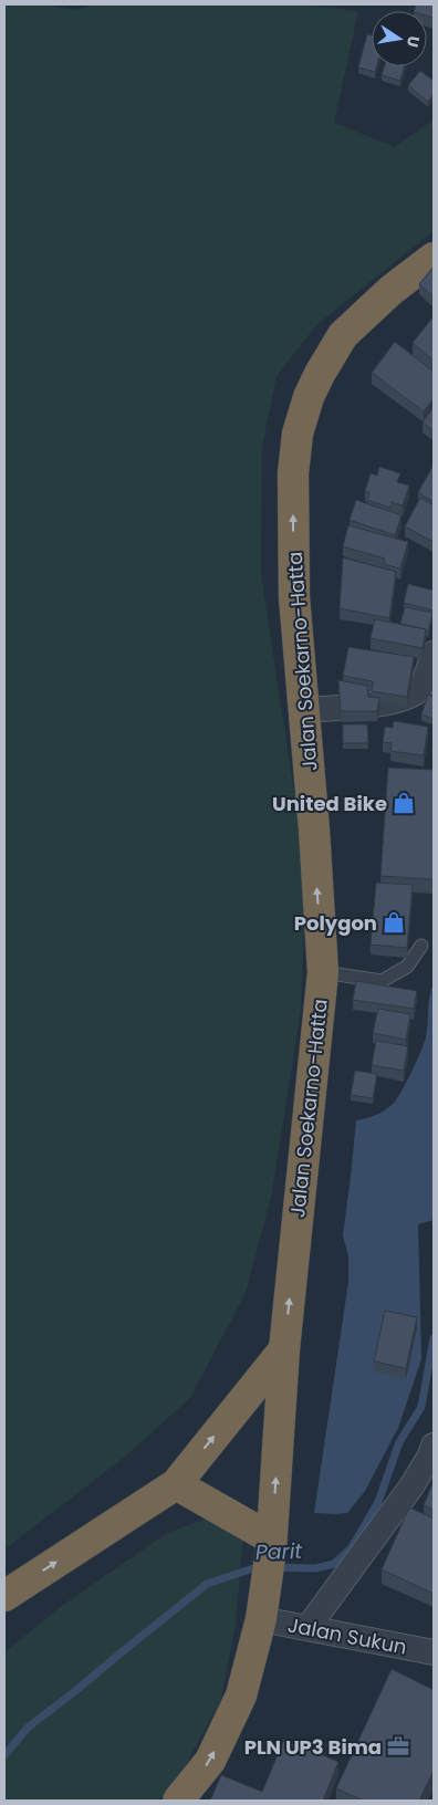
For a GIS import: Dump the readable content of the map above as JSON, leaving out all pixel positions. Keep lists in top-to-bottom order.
{
  "streets": {
    "highway": ["Jalan Soekarno-Hatta"],
    "street": ["Jalan Sukun"]
  },
  "crossings": [
    ["Jalan Soekarno-Hatta", "Jalan Sukun"]
  ],
  "one_way": ["Jalan Soekarno-Hatta"],
  "water": ["Parit"],
  "places": {
    "shop": ["United Bike", "Polygon"],
    "office": ["PLN UP3 Bima"]
  },
  "north": "right"
}
